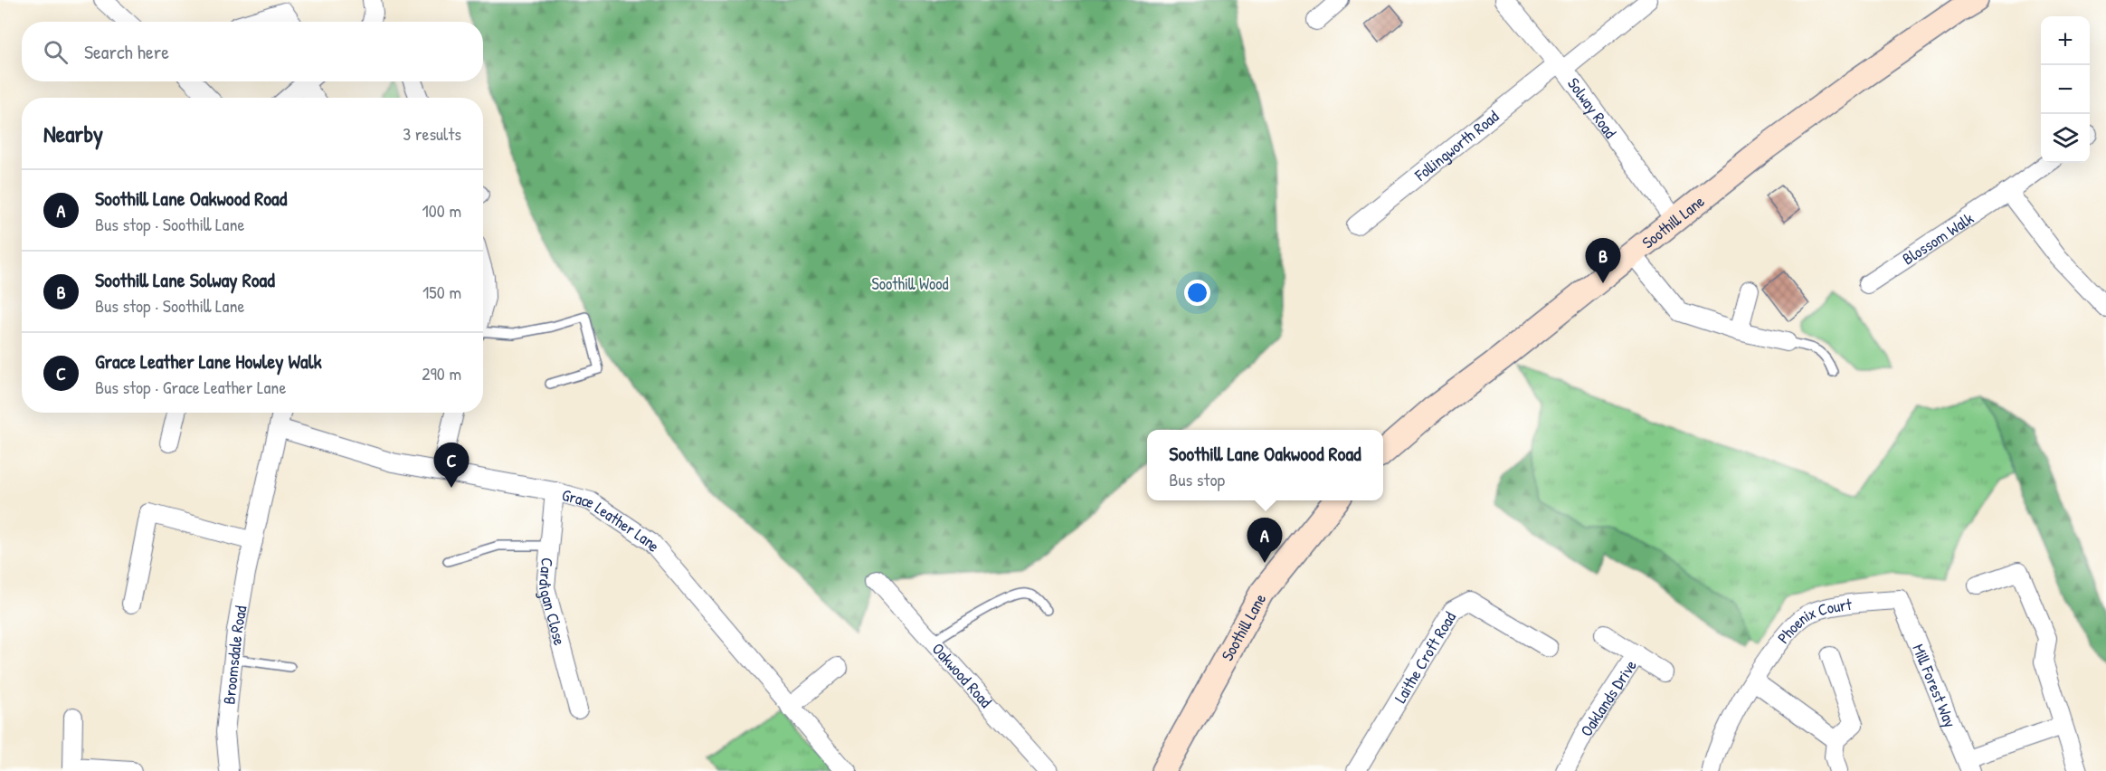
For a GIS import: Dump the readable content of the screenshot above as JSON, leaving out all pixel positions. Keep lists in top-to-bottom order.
{
  "streets": {
    "main road": ["Soothill Lane"],
    "street": [
      "Solway Road",
      "Follingworth Road",
      "Blossom Walk",
      "Grace Leather Lane",
      "Cardigan Close",
      "Phoenix Court",
      "Broomsdale Road",
      "Laithe Croft Road",
      "Oakwood Road",
      "Mill Forest Way",
      "Oaklands Drive"
    ]
  },
  "crossings": [
    ["Solway Road", "Follingworth Road"],
    ["Solway Road", "Soothill Lane"],
    ["Grace Leather Lane", "Cardigan Close"],
    ["Grace Leather Lane", "Broomsdale Road"],
    ["Phoenix Court", "Mill Forest Way"]
  ],
  "parks": ["Soothill Wood"],
  "page": {
    "map_buttons": ["+", "−"],
    "search": "Search here",
    "heading": ["Nearby", "3 results"],
    "list": [
      {
        "mark": "A",
        "name": "Soothill Lane Oakwood Road",
        "note": "Bus stop · Soothill Lane",
        "value": "100 m"
      },
      {
        "mark": "B",
        "name": "Soothill Lane Solway Road",
        "note": "Bus stop · Soothill Lane",
        "value": "150 m"
      },
      {
        "mark": "C",
        "name": "Grace Leather Lane Howley Walk",
        "note": "Bus stop · Grace Leather Lane",
        "value": "290 m"
      }
    ],
    "pins": ["B", "C", "A"],
    "popup": ["Soothill Lane Oakwood Road", "Bus stop"]
  }
}
